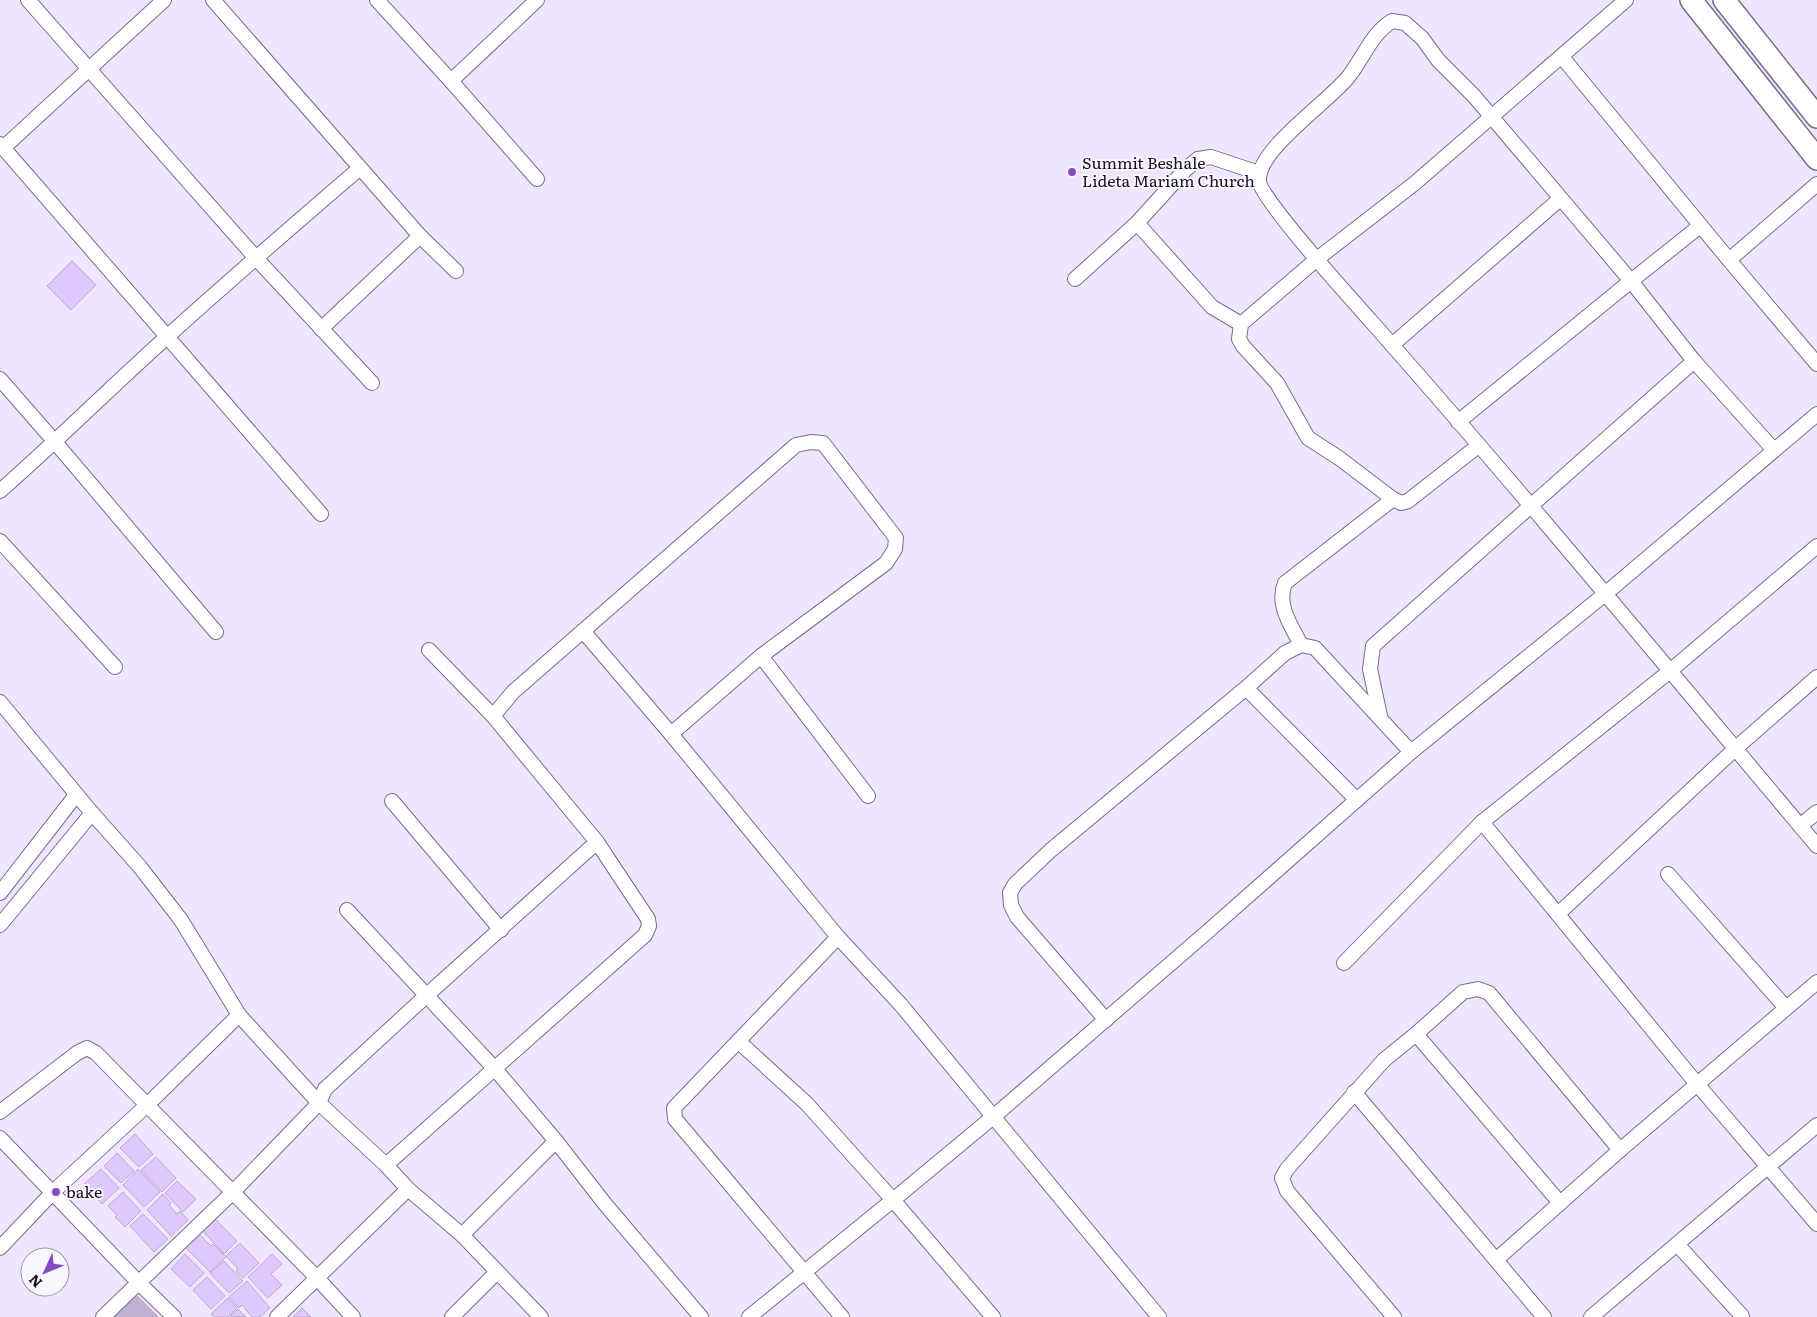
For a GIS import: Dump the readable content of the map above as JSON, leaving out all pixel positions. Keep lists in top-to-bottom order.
{
  "places": ["Summit Beshale Lideta Mariam Church", "bake"],
  "north": "bottom left"
}
